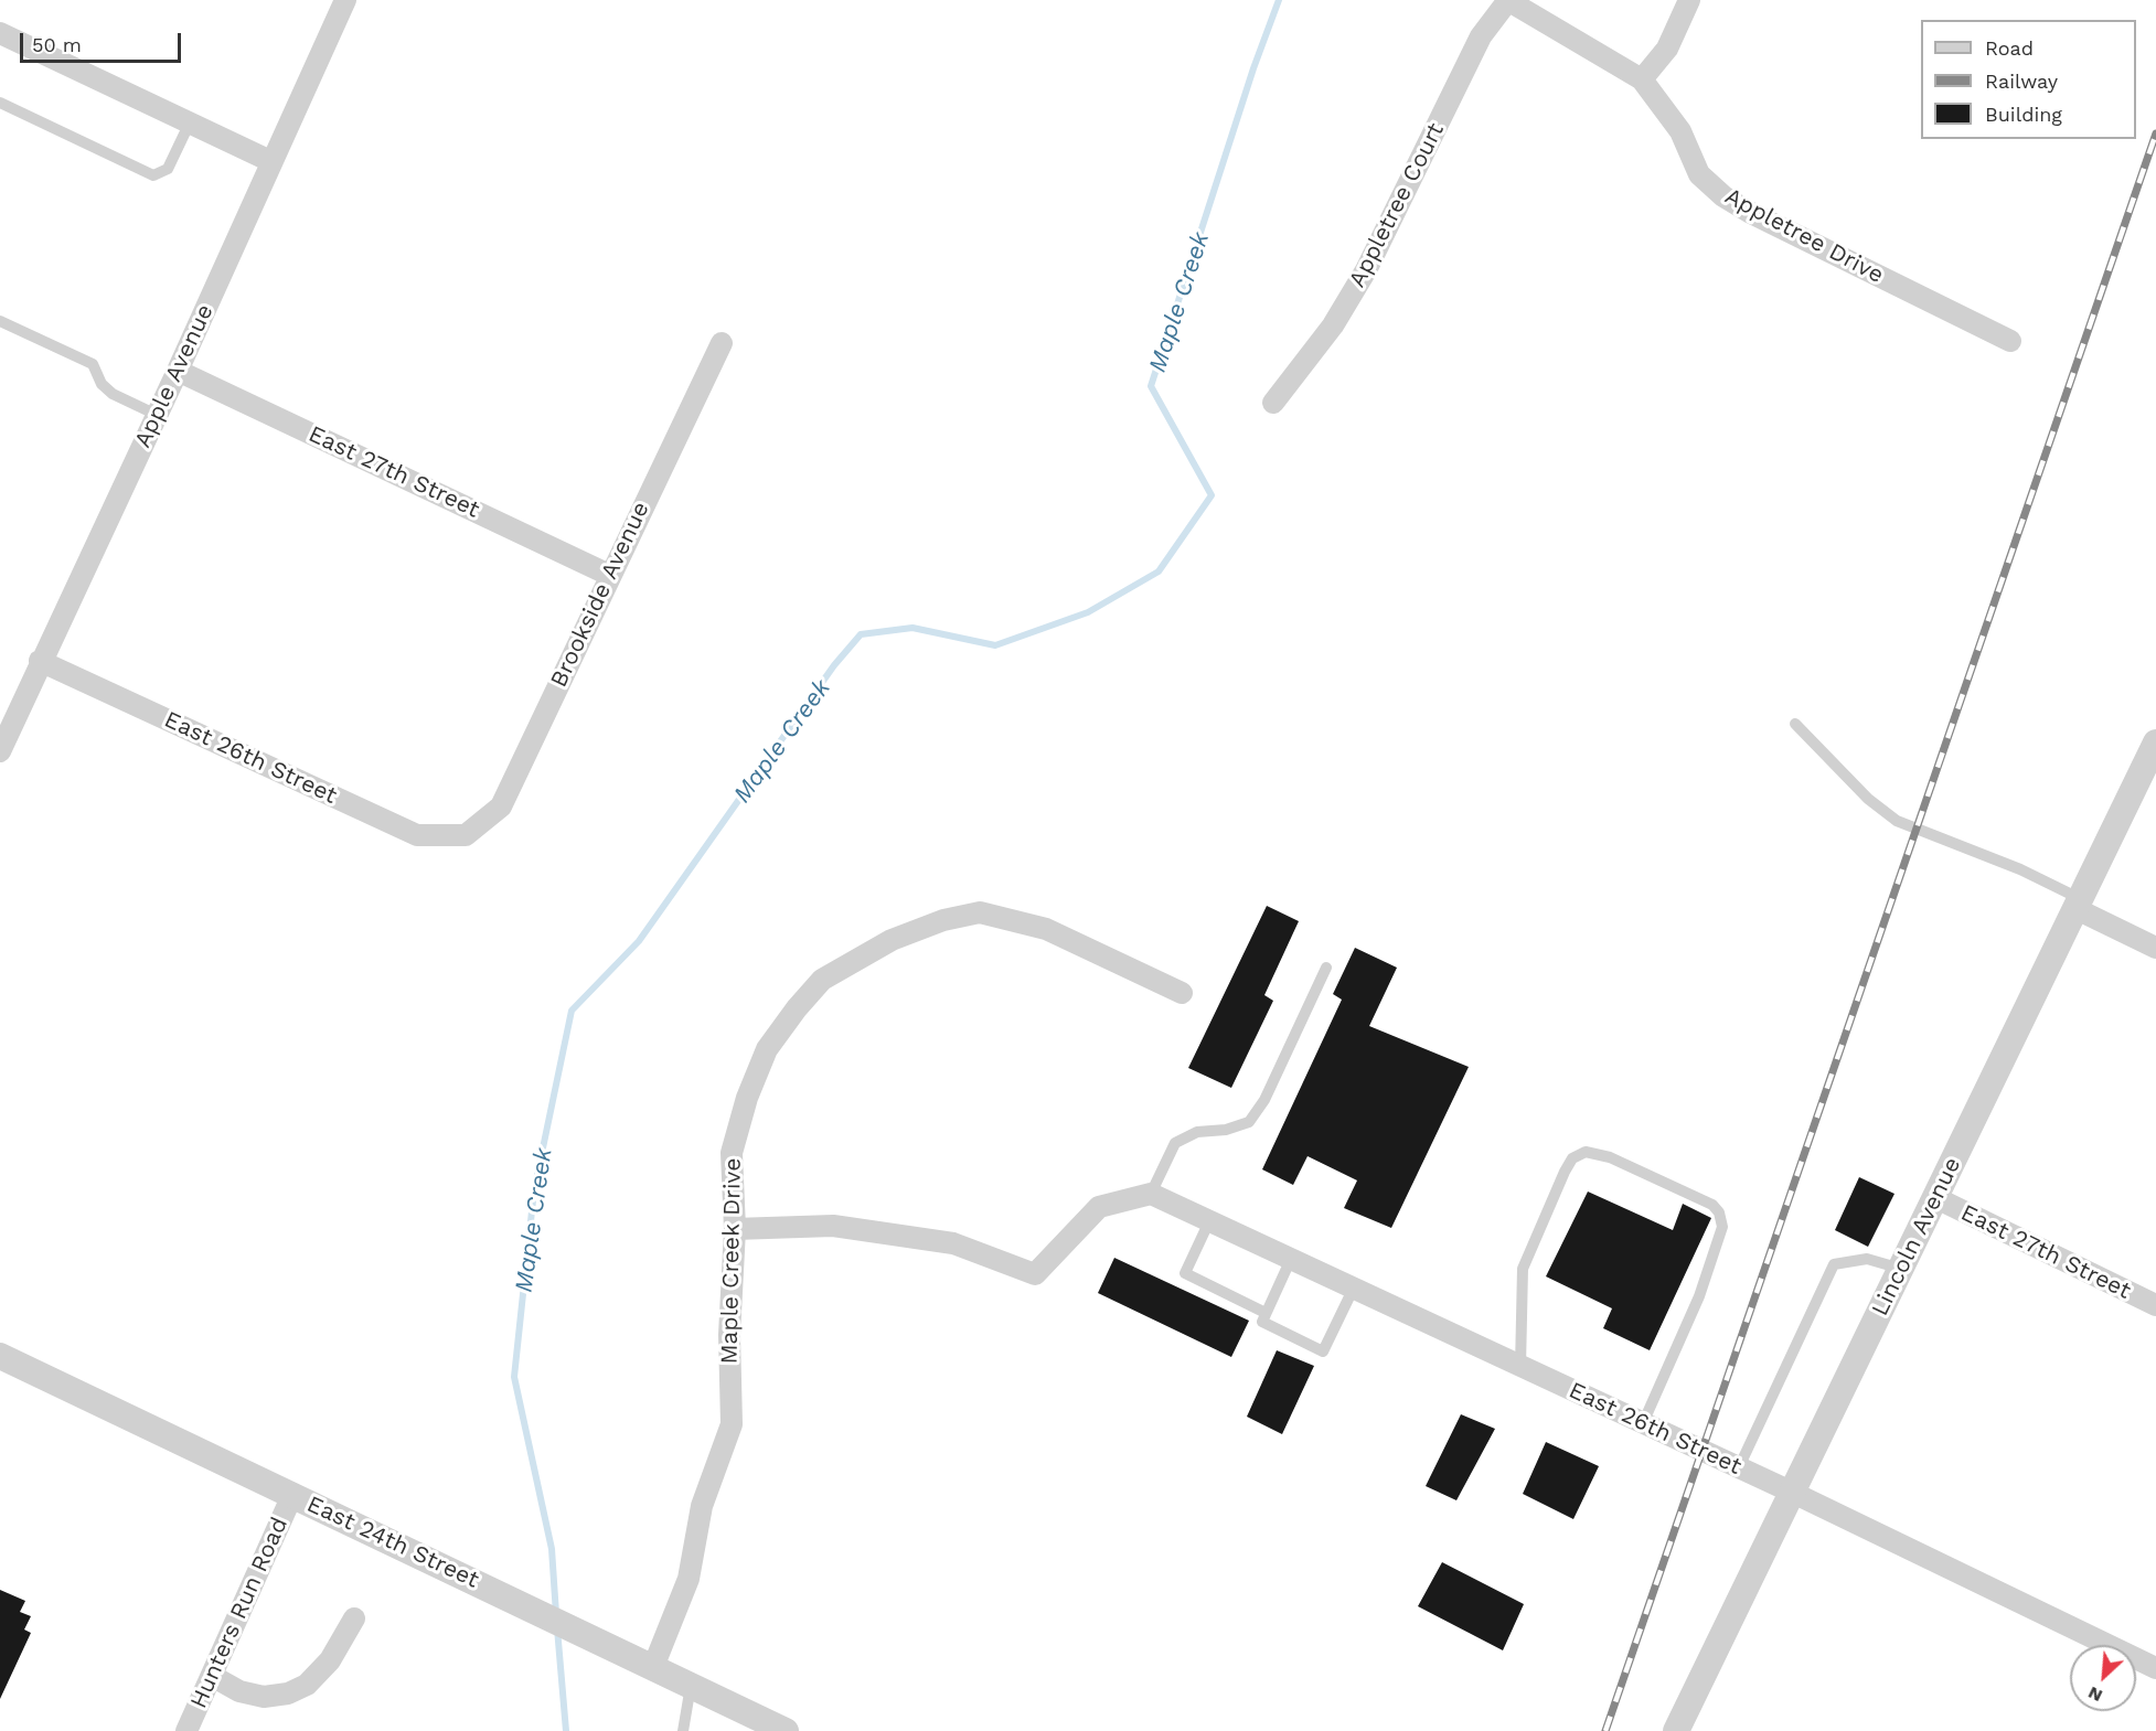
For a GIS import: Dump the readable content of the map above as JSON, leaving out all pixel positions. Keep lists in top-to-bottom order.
{
  "streets": {
    "street": [
      "Appletree Court",
      "Appletree Drive",
      "Apple Avenue",
      "East 27th Street",
      "Brookside Avenue",
      "East 26th Street",
      "Lincoln Avenue",
      "Maple Creek Drive",
      "East 24th Street",
      "Hunters Run Road"
    ]
  },
  "crossings": [
    ["Appletree Court", "Appletree Drive"],
    ["Apple Avenue", "East 27th Street"],
    ["Apple Avenue", "East 26th Street"],
    ["East 27th Street", "Brookside Avenue"],
    ["East 27th Street", "Lincoln Avenue"],
    ["Brookside Avenue", "East 26th Street"],
    ["East 26th Street", "Lincoln Avenue"],
    ["Maple Creek Drive", "East 24th Street"],
    ["East 24th Street", "Hunters Run Road"]
  ],
  "water": ["Maple Creek"],
  "legend": ["Road", "Railway", "Building"],
  "scale_bar": "50 m",
  "north": "bottom left"
}
